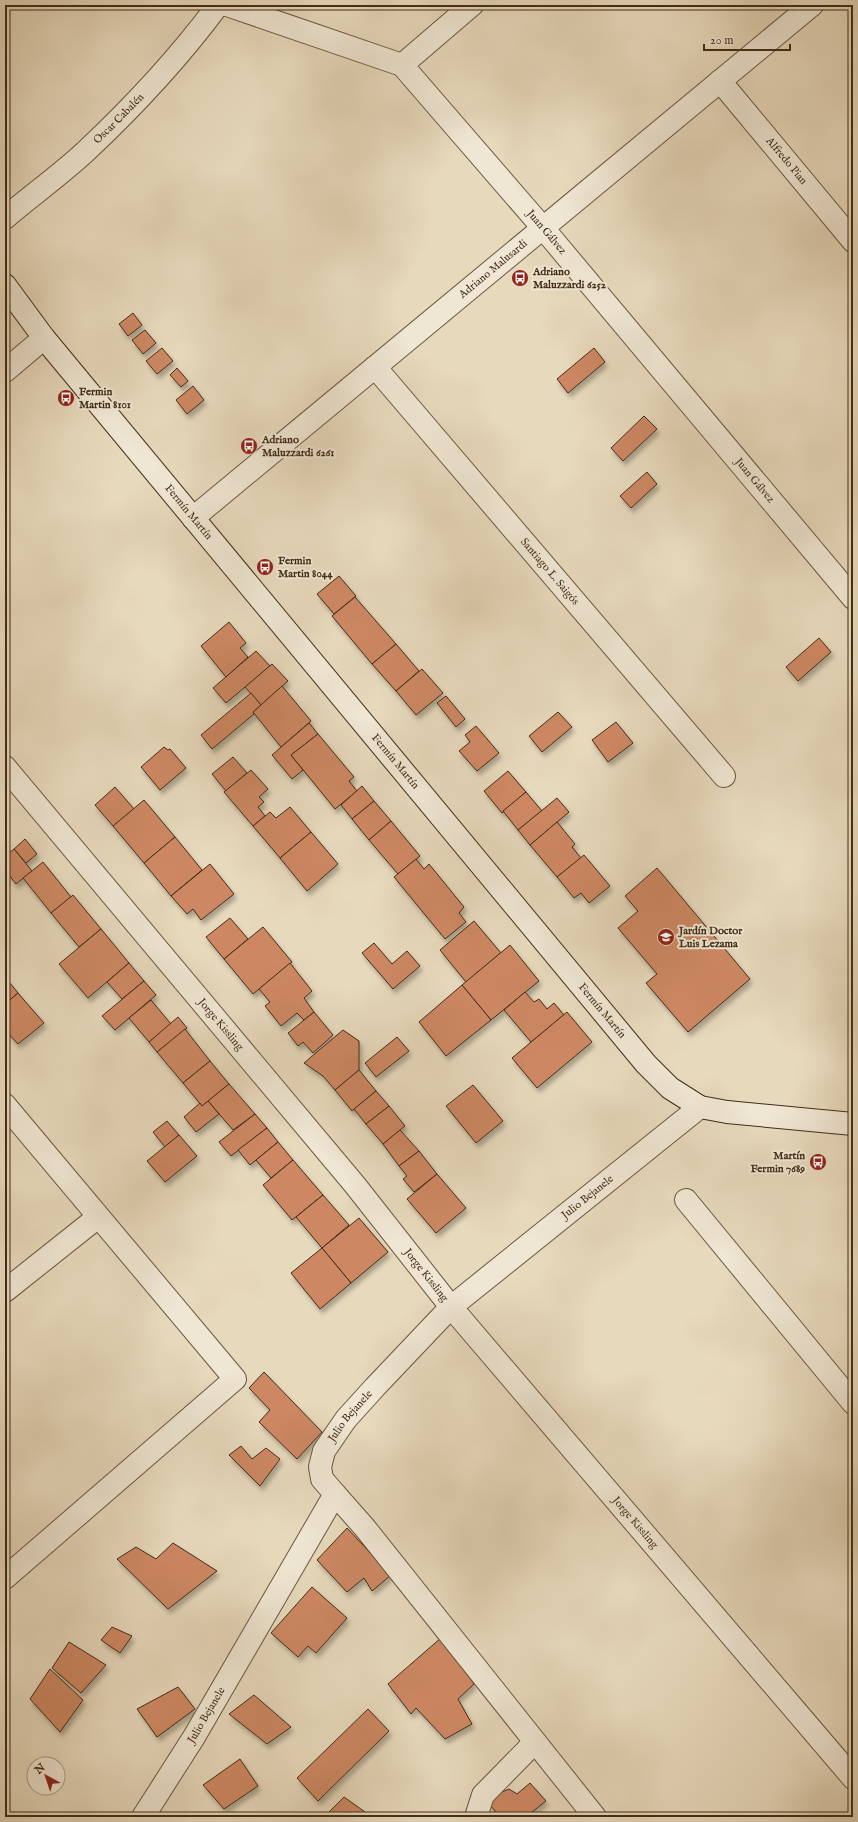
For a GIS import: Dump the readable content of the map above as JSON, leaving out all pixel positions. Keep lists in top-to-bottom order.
{
  "streets": {
    "street": [
      "Oscar Cabalén",
      "Alfredo Pian",
      "Juan Gálvez",
      "Adriano Malusardi",
      "Fermín Martín",
      "Santiago L. Saigós",
      "Jorge Kissling",
      "Julio Bejanele"
    ]
  },
  "crossings": [
    ["Alfredo Pian", "Adriano Malusardi"],
    ["Juan Gálvez", "Adriano Malusardi"],
    ["Adriano Malusardi", "Fermín Martín"],
    ["Adriano Malusardi", "Santiago L. Saigós"],
    ["Fermín Martín", "Julio Bejanele"],
    ["Jorge Kissling", "Julio Bejanele"]
  ],
  "places": {
    "bus stop": [
      "Adriano Maluzzardi 6252",
      "Fermin Martin 8101",
      "Adriano Maluzzardi 6261",
      "Fermin Martin 8044",
      "Martín Fermin 7689"
    ],
    "school or university": ["Jardín Doctor Luis Lezama"]
  },
  "scale_bar": "20 m",
  "north": "top left"
}
